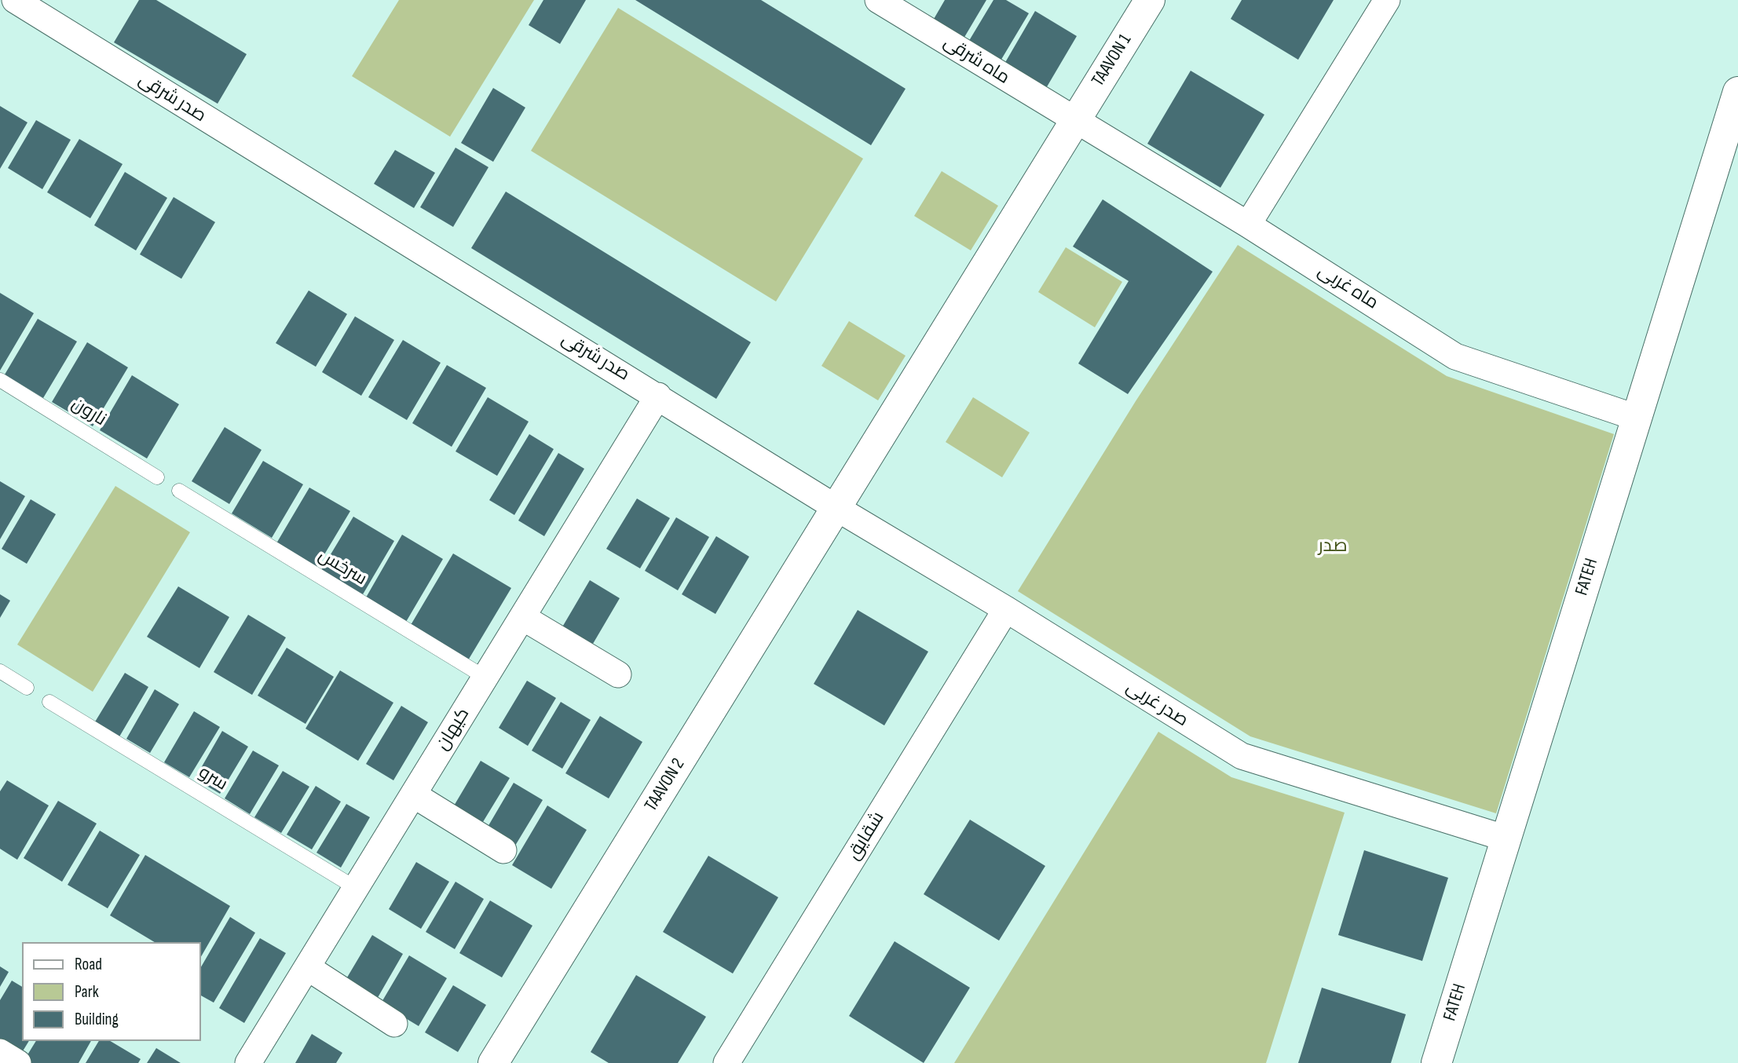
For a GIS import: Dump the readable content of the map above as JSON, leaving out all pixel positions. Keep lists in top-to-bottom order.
{
  "streets": {
    "street": [
      "ماه شرقی",
      "TAAVON 1",
      "صدر شرقی",
      "ماه غربی",
      "FATEH",
      "صدر غربی",
      "کیهان",
      "TAAVON 2",
      "شقایق"
    ],
    "lane": ["نارون", "سرخس", "سرو"]
  },
  "crossings": [
    ["ماه شرقی", "TAAVON 1"],
    ["ماه شرقی", "ماه غربی"],
    ["TAAVON 1", "صدر شرقی"],
    ["TAAVON 1", "ماه غربی"],
    ["TAAVON 1", "صدر غربی"],
    ["TAAVON 1", "TAAVON 2"],
    ["صدر شرقی", "صدر غربی"],
    ["صدر شرقی", "کیهان"],
    ["صدر شرقی", "TAAVON 2"],
    ["ماه غربی", "FATEH"],
    ["سرخس", "کیهان"],
    ["FATEH", "صدر غربی"],
    ["صدر غربی", "TAAVON 2"],
    ["صدر غربی", "شقایق"],
    ["کیهان", "سرو"]
  ],
  "parks": ["صدر"],
  "legend": ["Road", "Park", "Building"]
}
